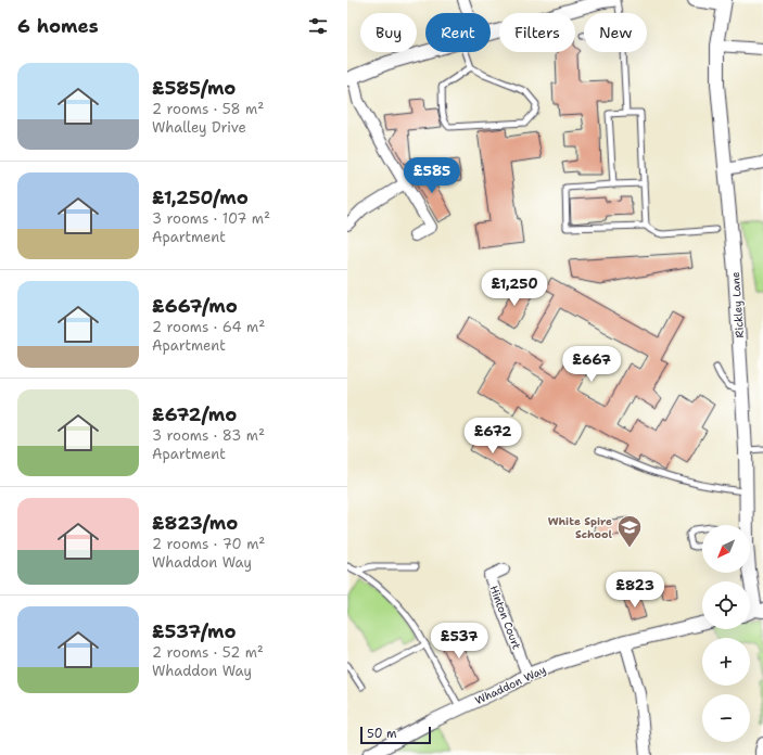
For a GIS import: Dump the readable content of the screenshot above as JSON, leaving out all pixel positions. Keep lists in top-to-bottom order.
{
  "streets": {
    "street": ["Rickley Lane", "Hinton Court", "Whaddon Way"]
  },
  "crossings": [
    ["Hinton Court", "Whaddon Way"]
  ],
  "places": {
    "school or university": ["White Spire School"]
  },
  "scale_bar": "50 m",
  "north": "bottom left",
  "page": {
    "heading": "6 homes",
    "chip": [
      "Buy",
      "Rent",
      "Filters",
      "New"
    ],
    "list": [
      {
        "name": "£585/mo",
        "note": "2 rooms · 58 m² · Whalley Drive"
      },
      {
        "name": "£1,250/mo",
        "note": "3 rooms · 107 m² · Apartment"
      },
      {
        "name": "£667/mo",
        "note": "2 rooms · 64 m² · Apartment"
      },
      {
        "name": "£672/mo",
        "note": "3 rooms · 83 m² · Apartment"
      },
      {
        "name": "£823/mo",
        "note": "2 rooms · 70 m² · Whaddon Way"
      },
      {
        "name": "£537/mo",
        "note": "2 rooms · 52 m² · Whaddon Way"
      }
    ],
    "price": [
      "£585",
      "£1,250",
      "£667",
      "£672",
      "£823",
      "£537"
    ],
    "map_buttons": ["+", "−"],
    "scale": "50 m"
  }
}
